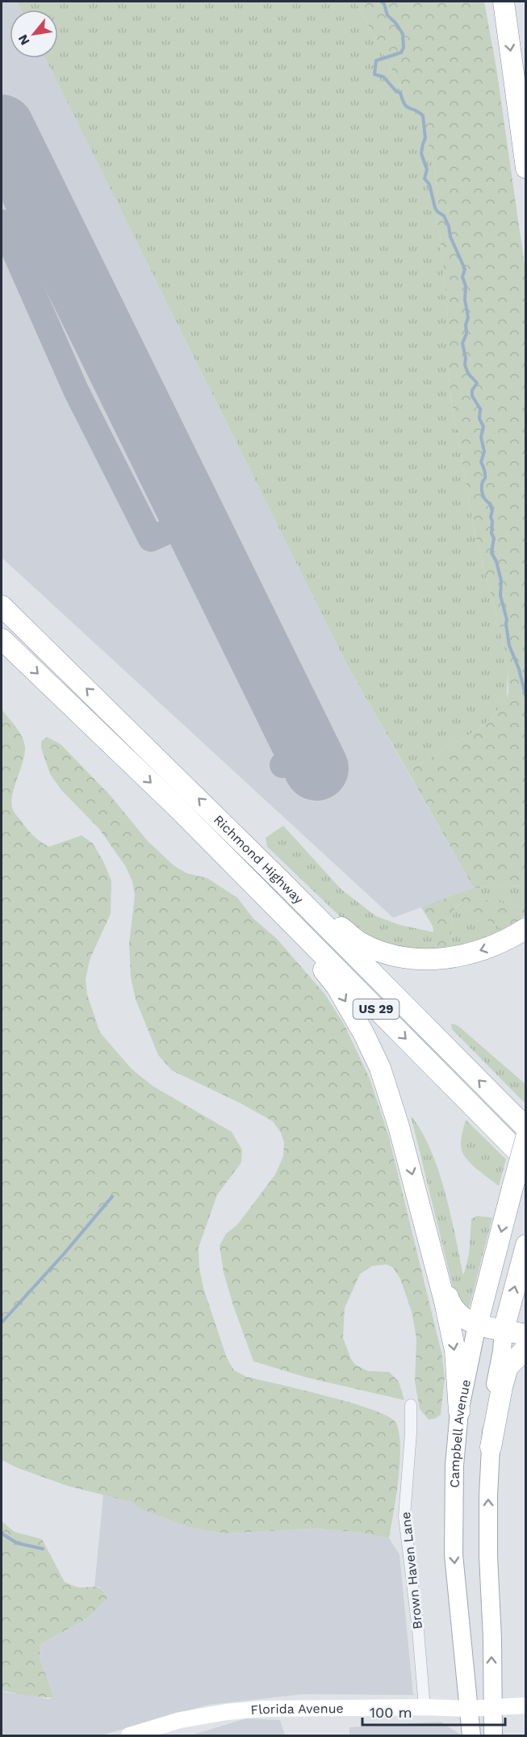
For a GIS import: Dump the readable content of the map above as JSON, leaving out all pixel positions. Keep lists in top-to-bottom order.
{
  "streets": {
    "highway": ["Richmond Highway", "US 29", "Campbell Avenue"],
    "main road": ["Florida Avenue"],
    "street": ["Brown Haven Lane"]
  },
  "crossings": [
    ["Richmond Highway", "US 29"],
    ["Campbell Avenue", "Florida Avenue"],
    ["Brown Haven Lane", "Florida Avenue"]
  ],
  "scale_bar": "100 m",
  "north": "bottom left"
}
